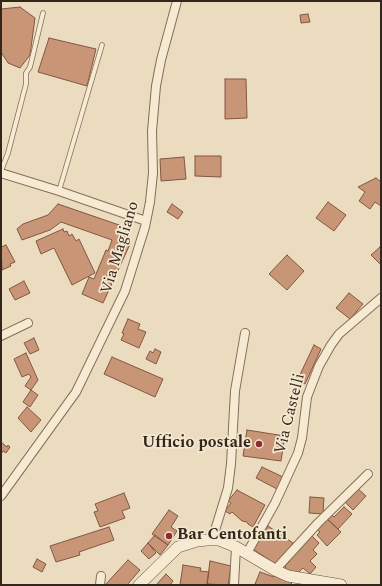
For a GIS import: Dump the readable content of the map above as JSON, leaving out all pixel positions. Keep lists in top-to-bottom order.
{
  "streets": {
    "street": ["Via Magliano", "Via Castelli"]
  },
  "places": ["Ufficio postale", "Bar Centofanti"]
}
